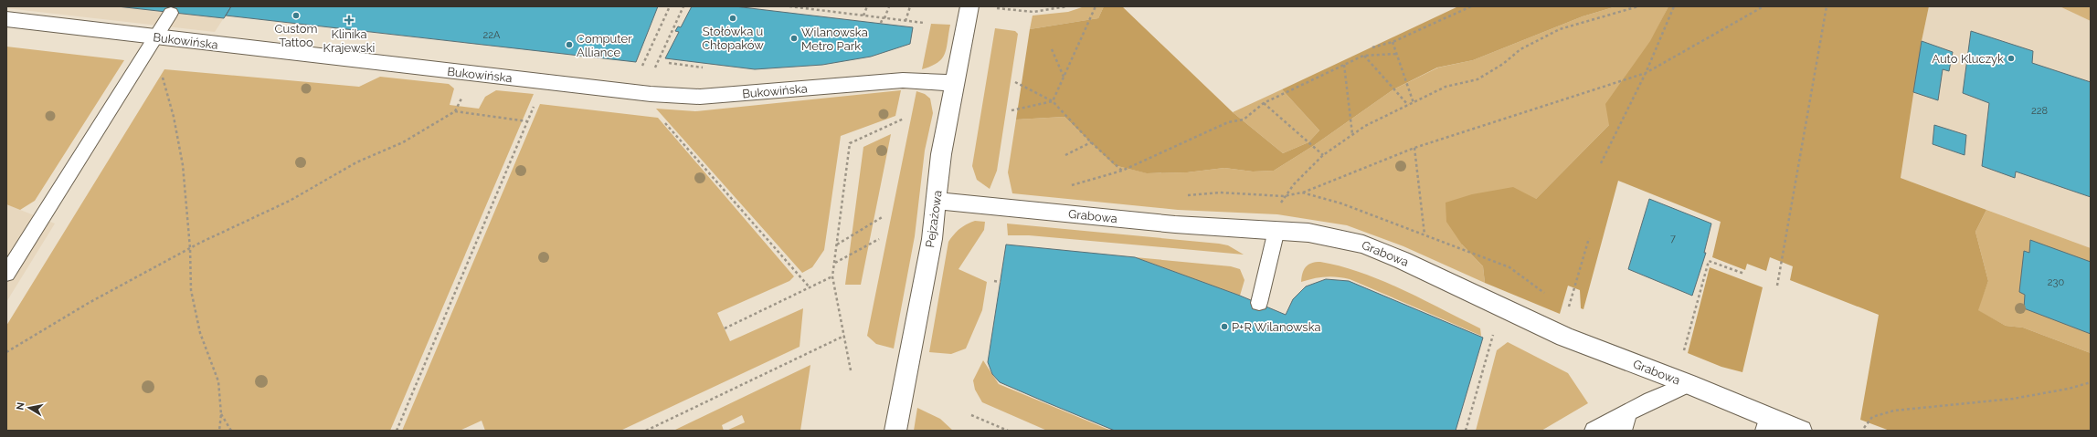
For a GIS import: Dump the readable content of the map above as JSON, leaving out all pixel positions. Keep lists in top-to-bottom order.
{
  "streets": {
    "street": ["Bukowińska", "Grabowa", "Pejzażowa"]
  },
  "crossings": [
    ["Bukowińska", "Pejzażowa"],
    ["Grabowa", "Pejzażowa"]
  ],
  "places": {
    "other": [
      "Custom Tattoo",
      "Stołówka u Chłopaków",
      "Wilanowska Metro Park",
      "Computer Alliance",
      "Auto Kluczyk",
      "P+R Wilanowska"
    ],
    "health": ["Klinika Krajewski"]
  },
  "house_numbers": [
    "22A",
    "228",
    "7",
    "230"
  ],
  "north": "left"
}
